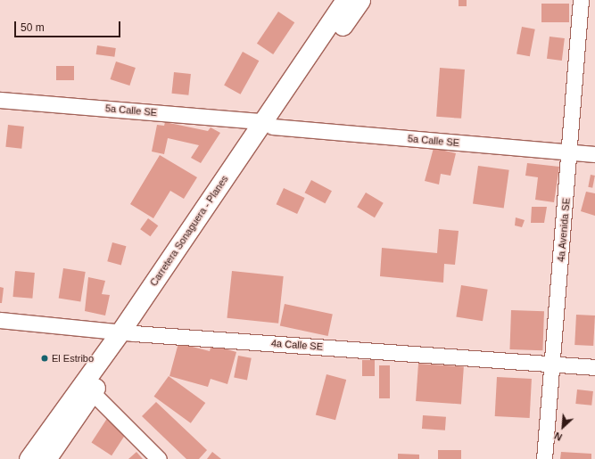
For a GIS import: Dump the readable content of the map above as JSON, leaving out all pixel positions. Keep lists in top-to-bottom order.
{
  "streets": {
    "main road": ["Carretera Sonaguera - Planes"],
    "street": ["5a Calle SE", "4a Avenida SE", "4a Calle SE"]
  },
  "crossings": [
    ["5a Calle SE", "4a Avenida SE"],
    ["5a Calle SE", "Carretera Sonaguera - Planes"],
    ["4a Avenida SE", "4a Calle SE"],
    ["Carretera Sonaguera - Planes", "4a Calle SE"]
  ],
  "places": ["El Estribo"],
  "scale_bar": "50 m",
  "north": "bottom left"
}
